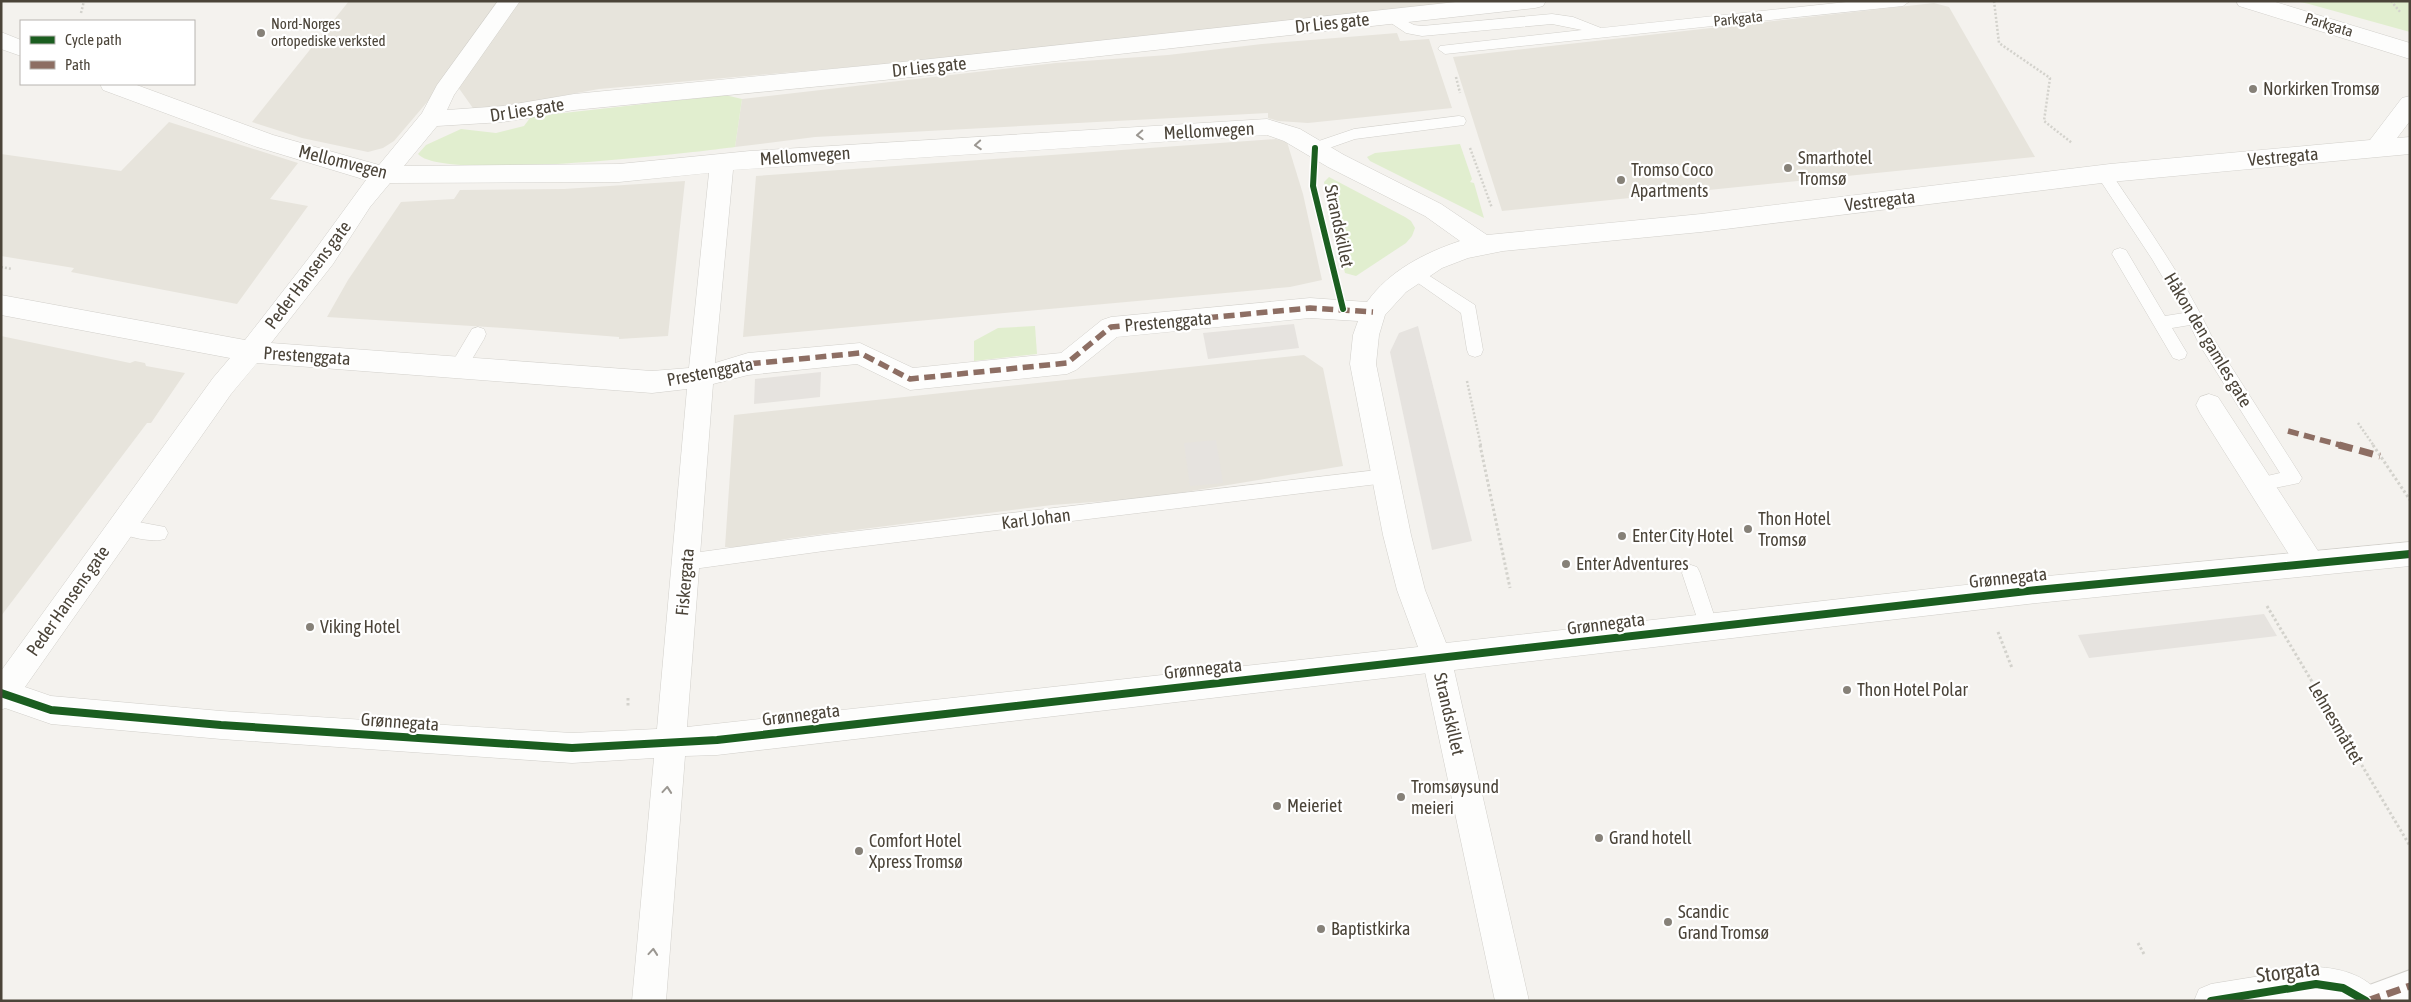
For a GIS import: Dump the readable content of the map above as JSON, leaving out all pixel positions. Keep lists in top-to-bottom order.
{
  "streets": {
    "street": [
      "Parkgata",
      "Dr Lies gate",
      "Mellomvegen",
      "Vestregata",
      "Strandskillet",
      "Peder Hansens gate",
      "Prestenggata",
      "Håkon den gamles gate",
      "Grønnegata",
      "Fiskergata",
      "Storgata"
    ],
    "lane": ["Karl Johan"],
    "path": ["Lehnesmåttet"]
  },
  "crossings": [
    ["Parkgata", "Dr Lies gate"],
    ["Dr Lies gate", "Peder Hansens gate"],
    ["Mellomvegen", "Vestregata"],
    ["Mellomvegen", "Peder Hansens gate"],
    ["Mellomvegen", "Fiskergata"],
    ["Vestregata", "Strandskillet"],
    ["Vestregata", "Prestenggata"],
    ["Vestregata", "Håkon den gamles gate"],
    ["Strandskillet", "Prestenggata"],
    ["Strandskillet", "Karl Johan"],
    ["Strandskillet", "Grønnegata"],
    ["Peder Hansens gate", "Prestenggata"],
    ["Peder Hansens gate", "Grønnegata"],
    ["Prestenggata", "Fiskergata"],
    ["Håkon den gamles gate", "Grønnegata"],
    ["Karl Johan", "Fiskergata"],
    ["Grønnegata", "Fiskergata"]
  ],
  "one_way": ["Mellomvegen"],
  "places": [
    "Nord-Norges ortopediske verksted",
    "Norkirken Tromsø",
    "Smarthotel Tromsø",
    "Tromso Coco Apartments",
    "Thon Hotel Tromsø",
    "Enter City Hotel",
    "Enter Adventures",
    "Viking Hotel",
    "Thon Hotel Polar",
    "Tromsøysund meieri",
    "Meieriet",
    "Grand hotell",
    "Comfort Hotel Xpress Tromsø",
    "Scandic Grand Tromsø",
    "Baptistkirka"
  ],
  "legend": ["Cycle path", "Path"]
}
